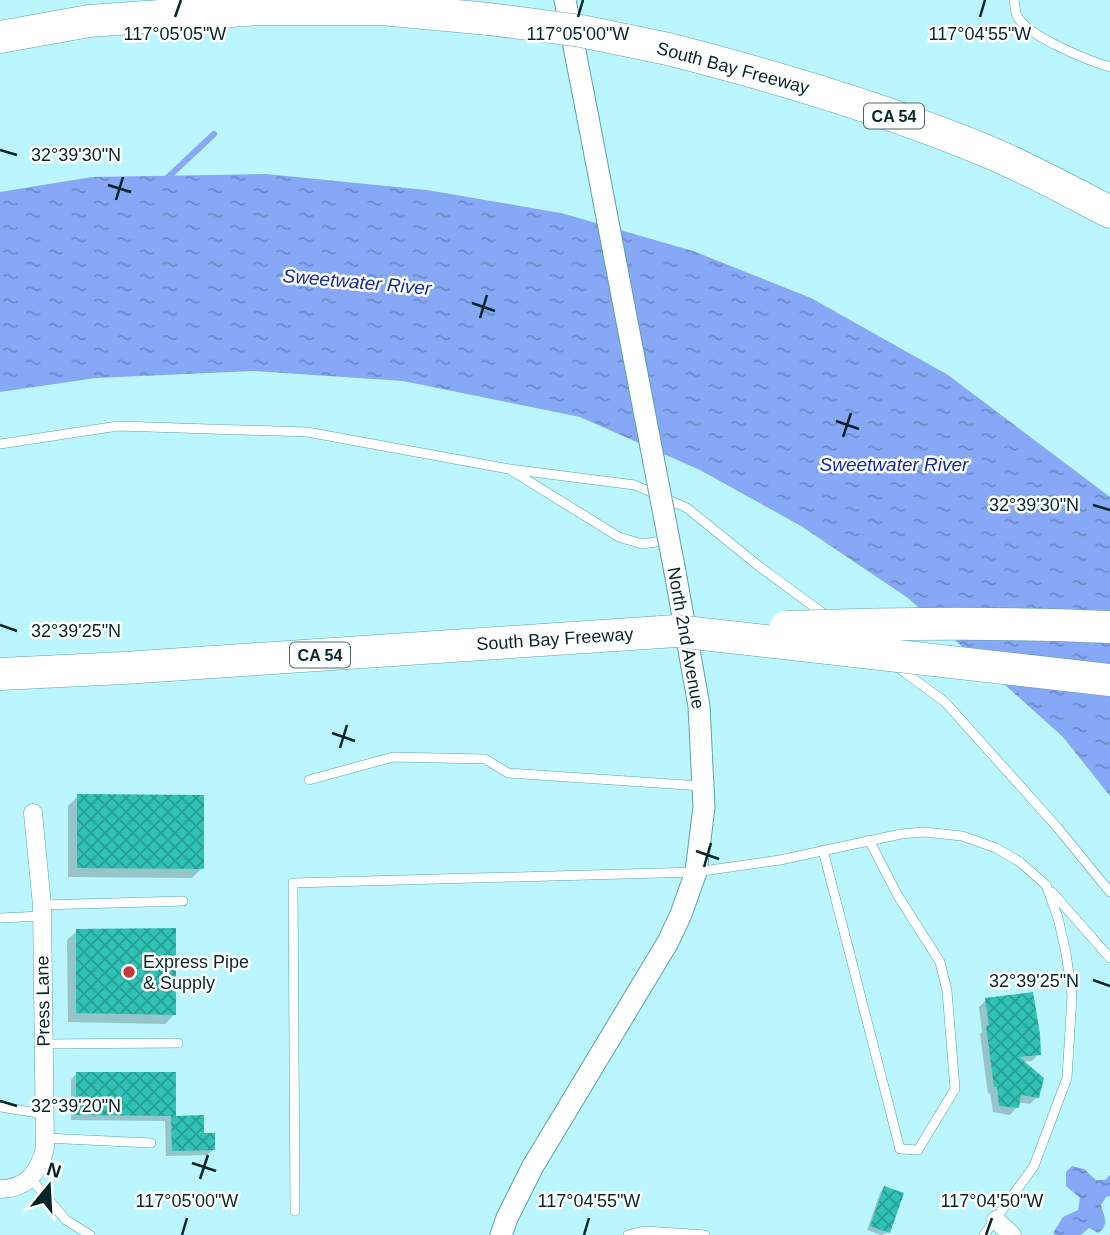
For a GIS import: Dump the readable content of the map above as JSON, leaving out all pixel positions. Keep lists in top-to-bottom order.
{
  "streets": {
    "highway": ["South Bay Freeway", "CA 54"],
    "street": ["North 2nd Avenue", "Press Lane"]
  },
  "water": ["Sweetwater River"],
  "places": ["Express Pipe & Supply"],
  "north": "top",
  "coordinates": [
    "117°05'05\"W",
    "117°05'00\"W",
    "117°04'55\"W",
    "32°39'30\"N",
    "32°39'25\"N",
    "32°39'20\"N",
    "117°04'50\"W"
  ]
}
